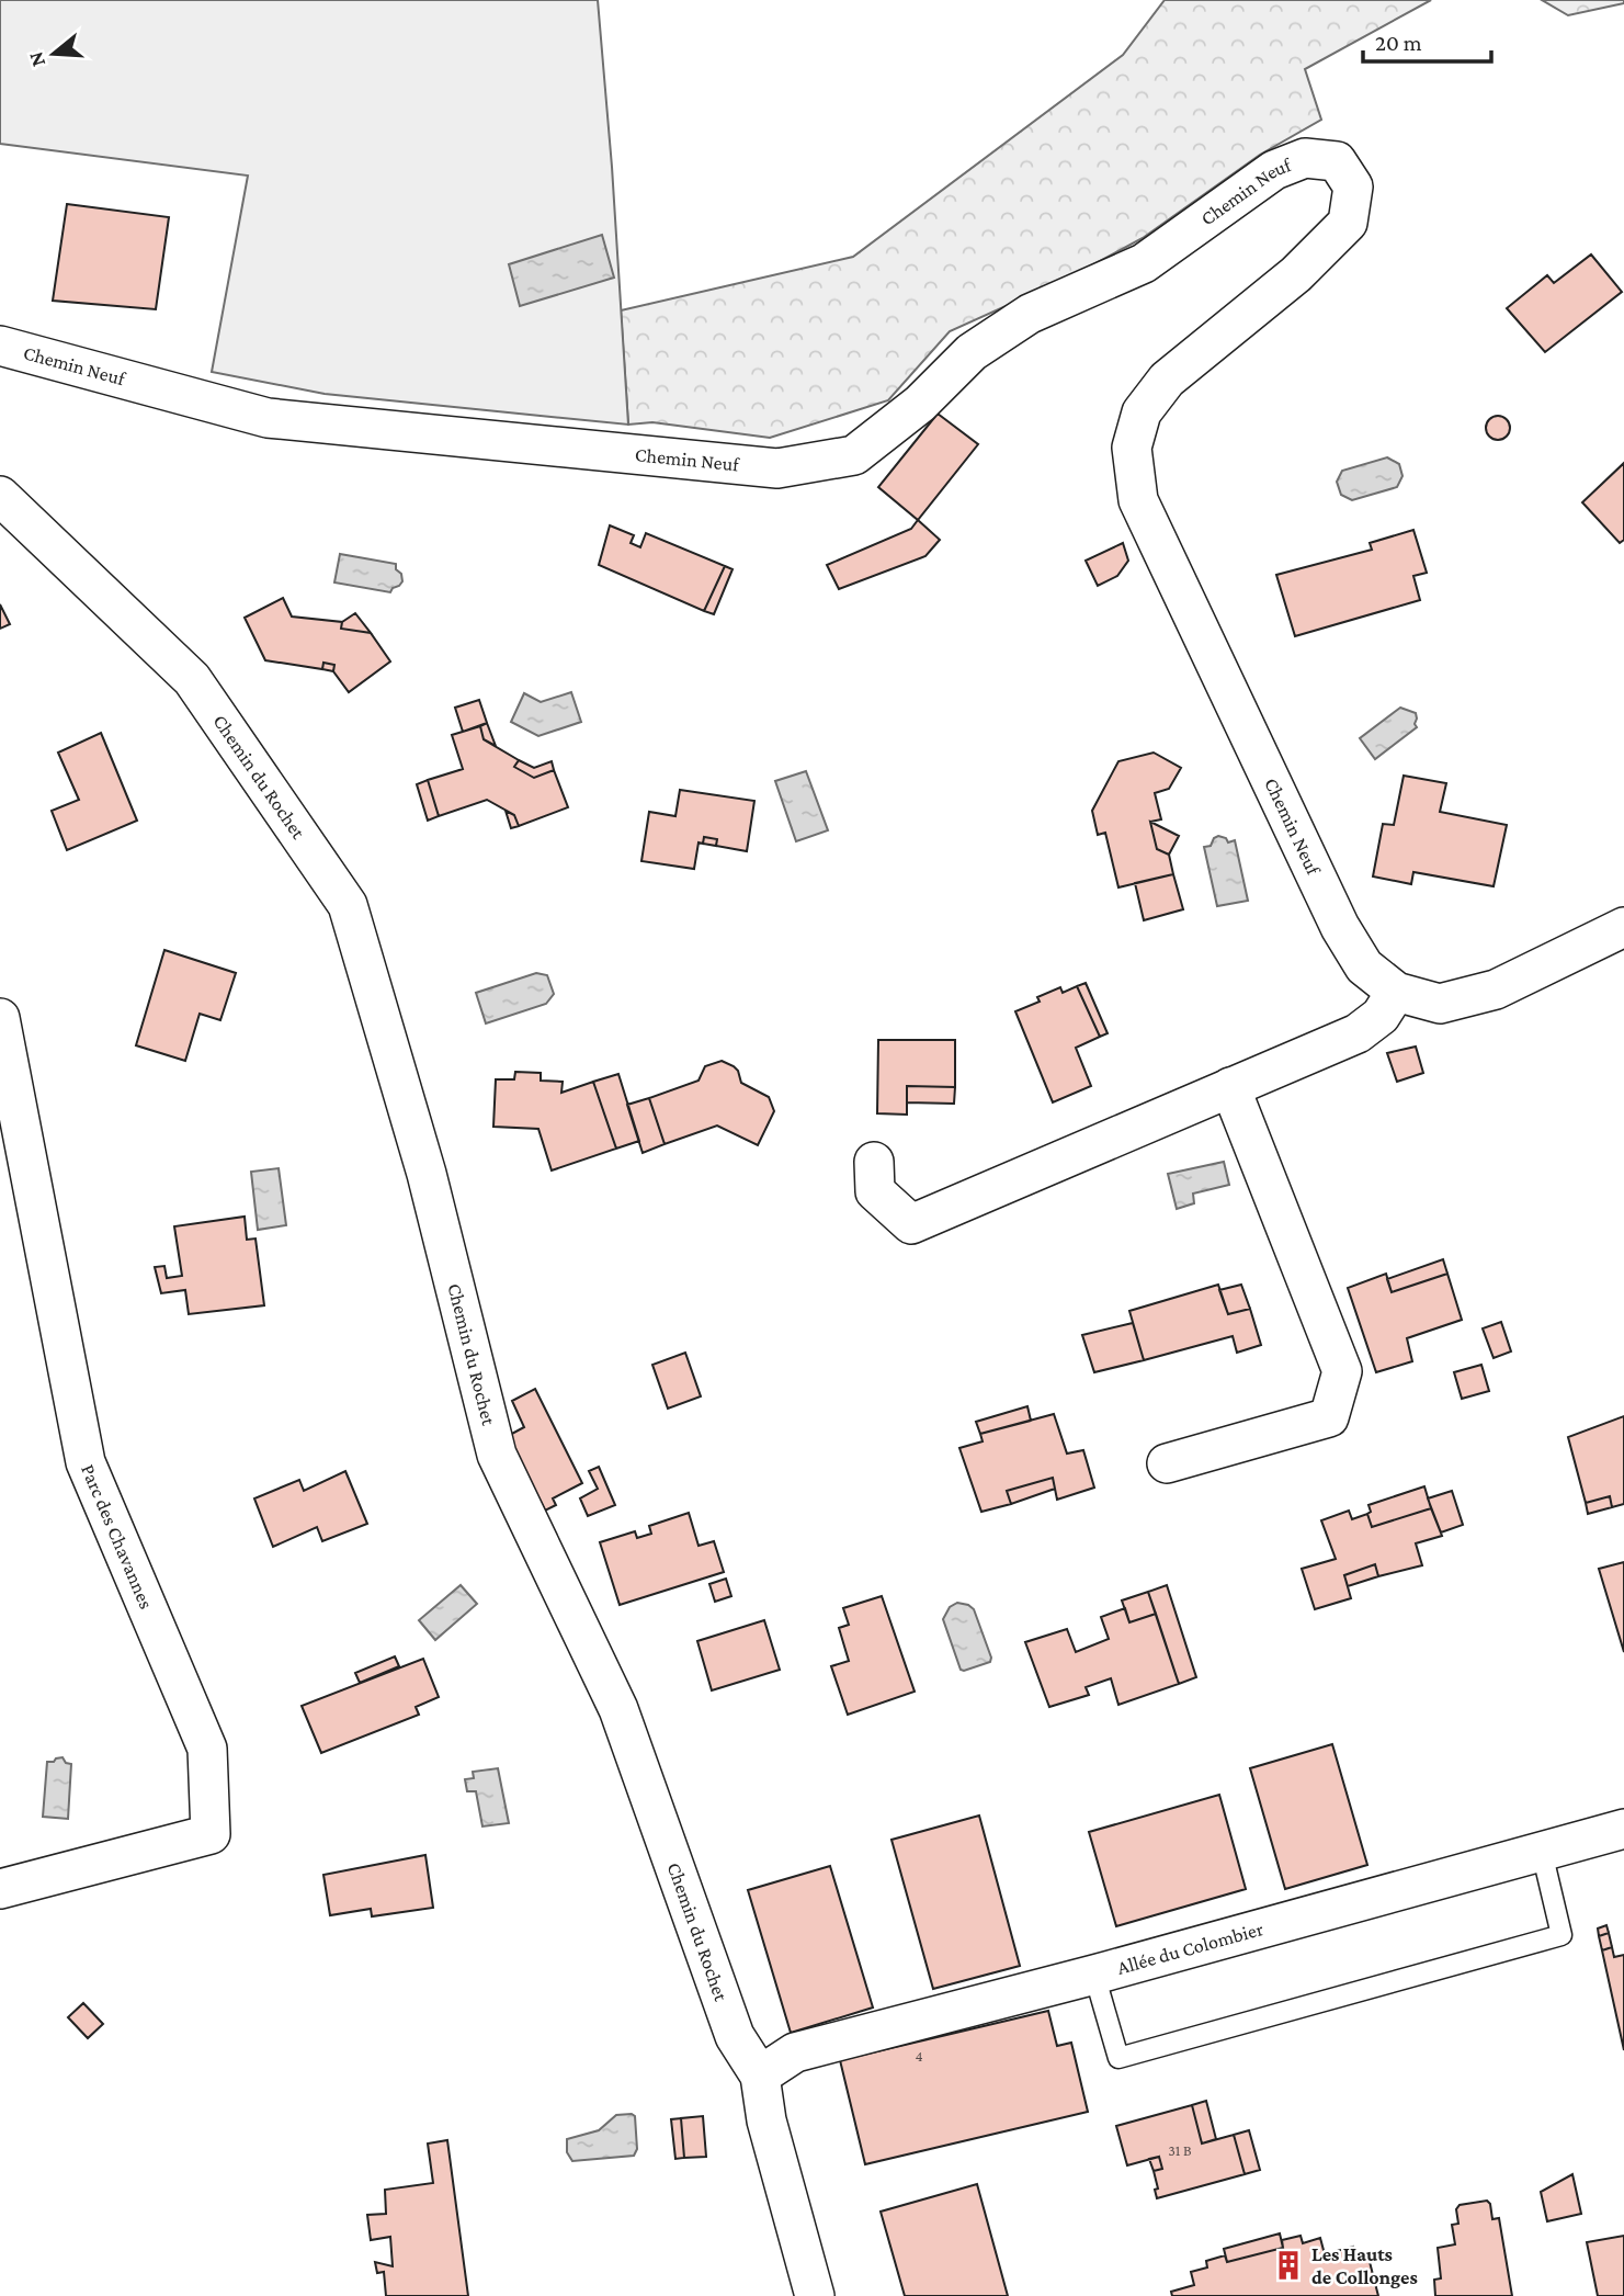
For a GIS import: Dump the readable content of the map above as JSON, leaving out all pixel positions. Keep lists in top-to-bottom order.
{
  "streets": {
    "street": [
      "Chemin Neuf",
      "Chemin du Rochet",
      "Parc des Chavannes",
      "Allée du Colombier"
    ]
  },
  "crossings": [
    ["Chemin du Rochet", "Allée du Colombier"]
  ],
  "places": {
    "building": ["Les Hauts de Collonges"]
  },
  "house_numbers": ["4", "31 B"],
  "scale_bar": "20 m",
  "north": "left"
}
